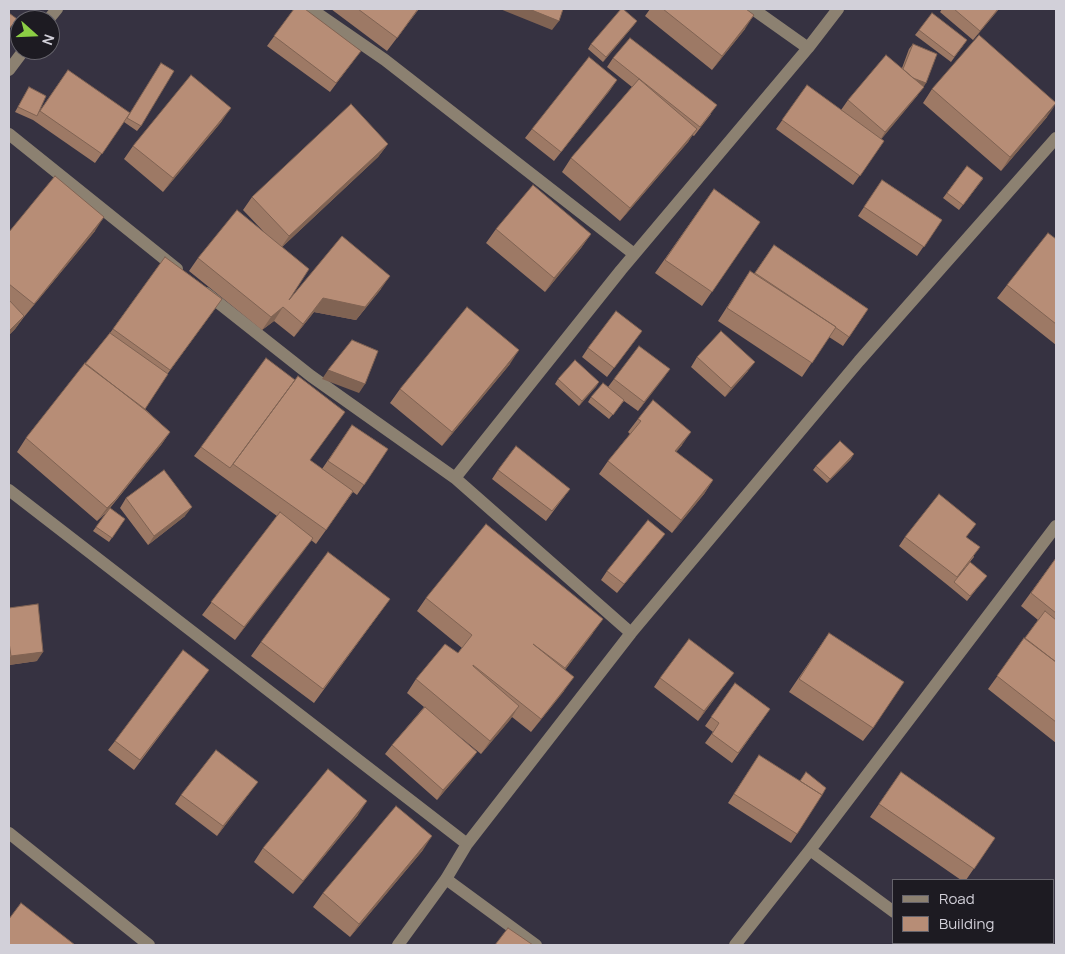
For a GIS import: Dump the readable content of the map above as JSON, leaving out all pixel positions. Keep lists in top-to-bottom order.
{
  "legend": ["Road", "Building"],
  "north": "right"
}
